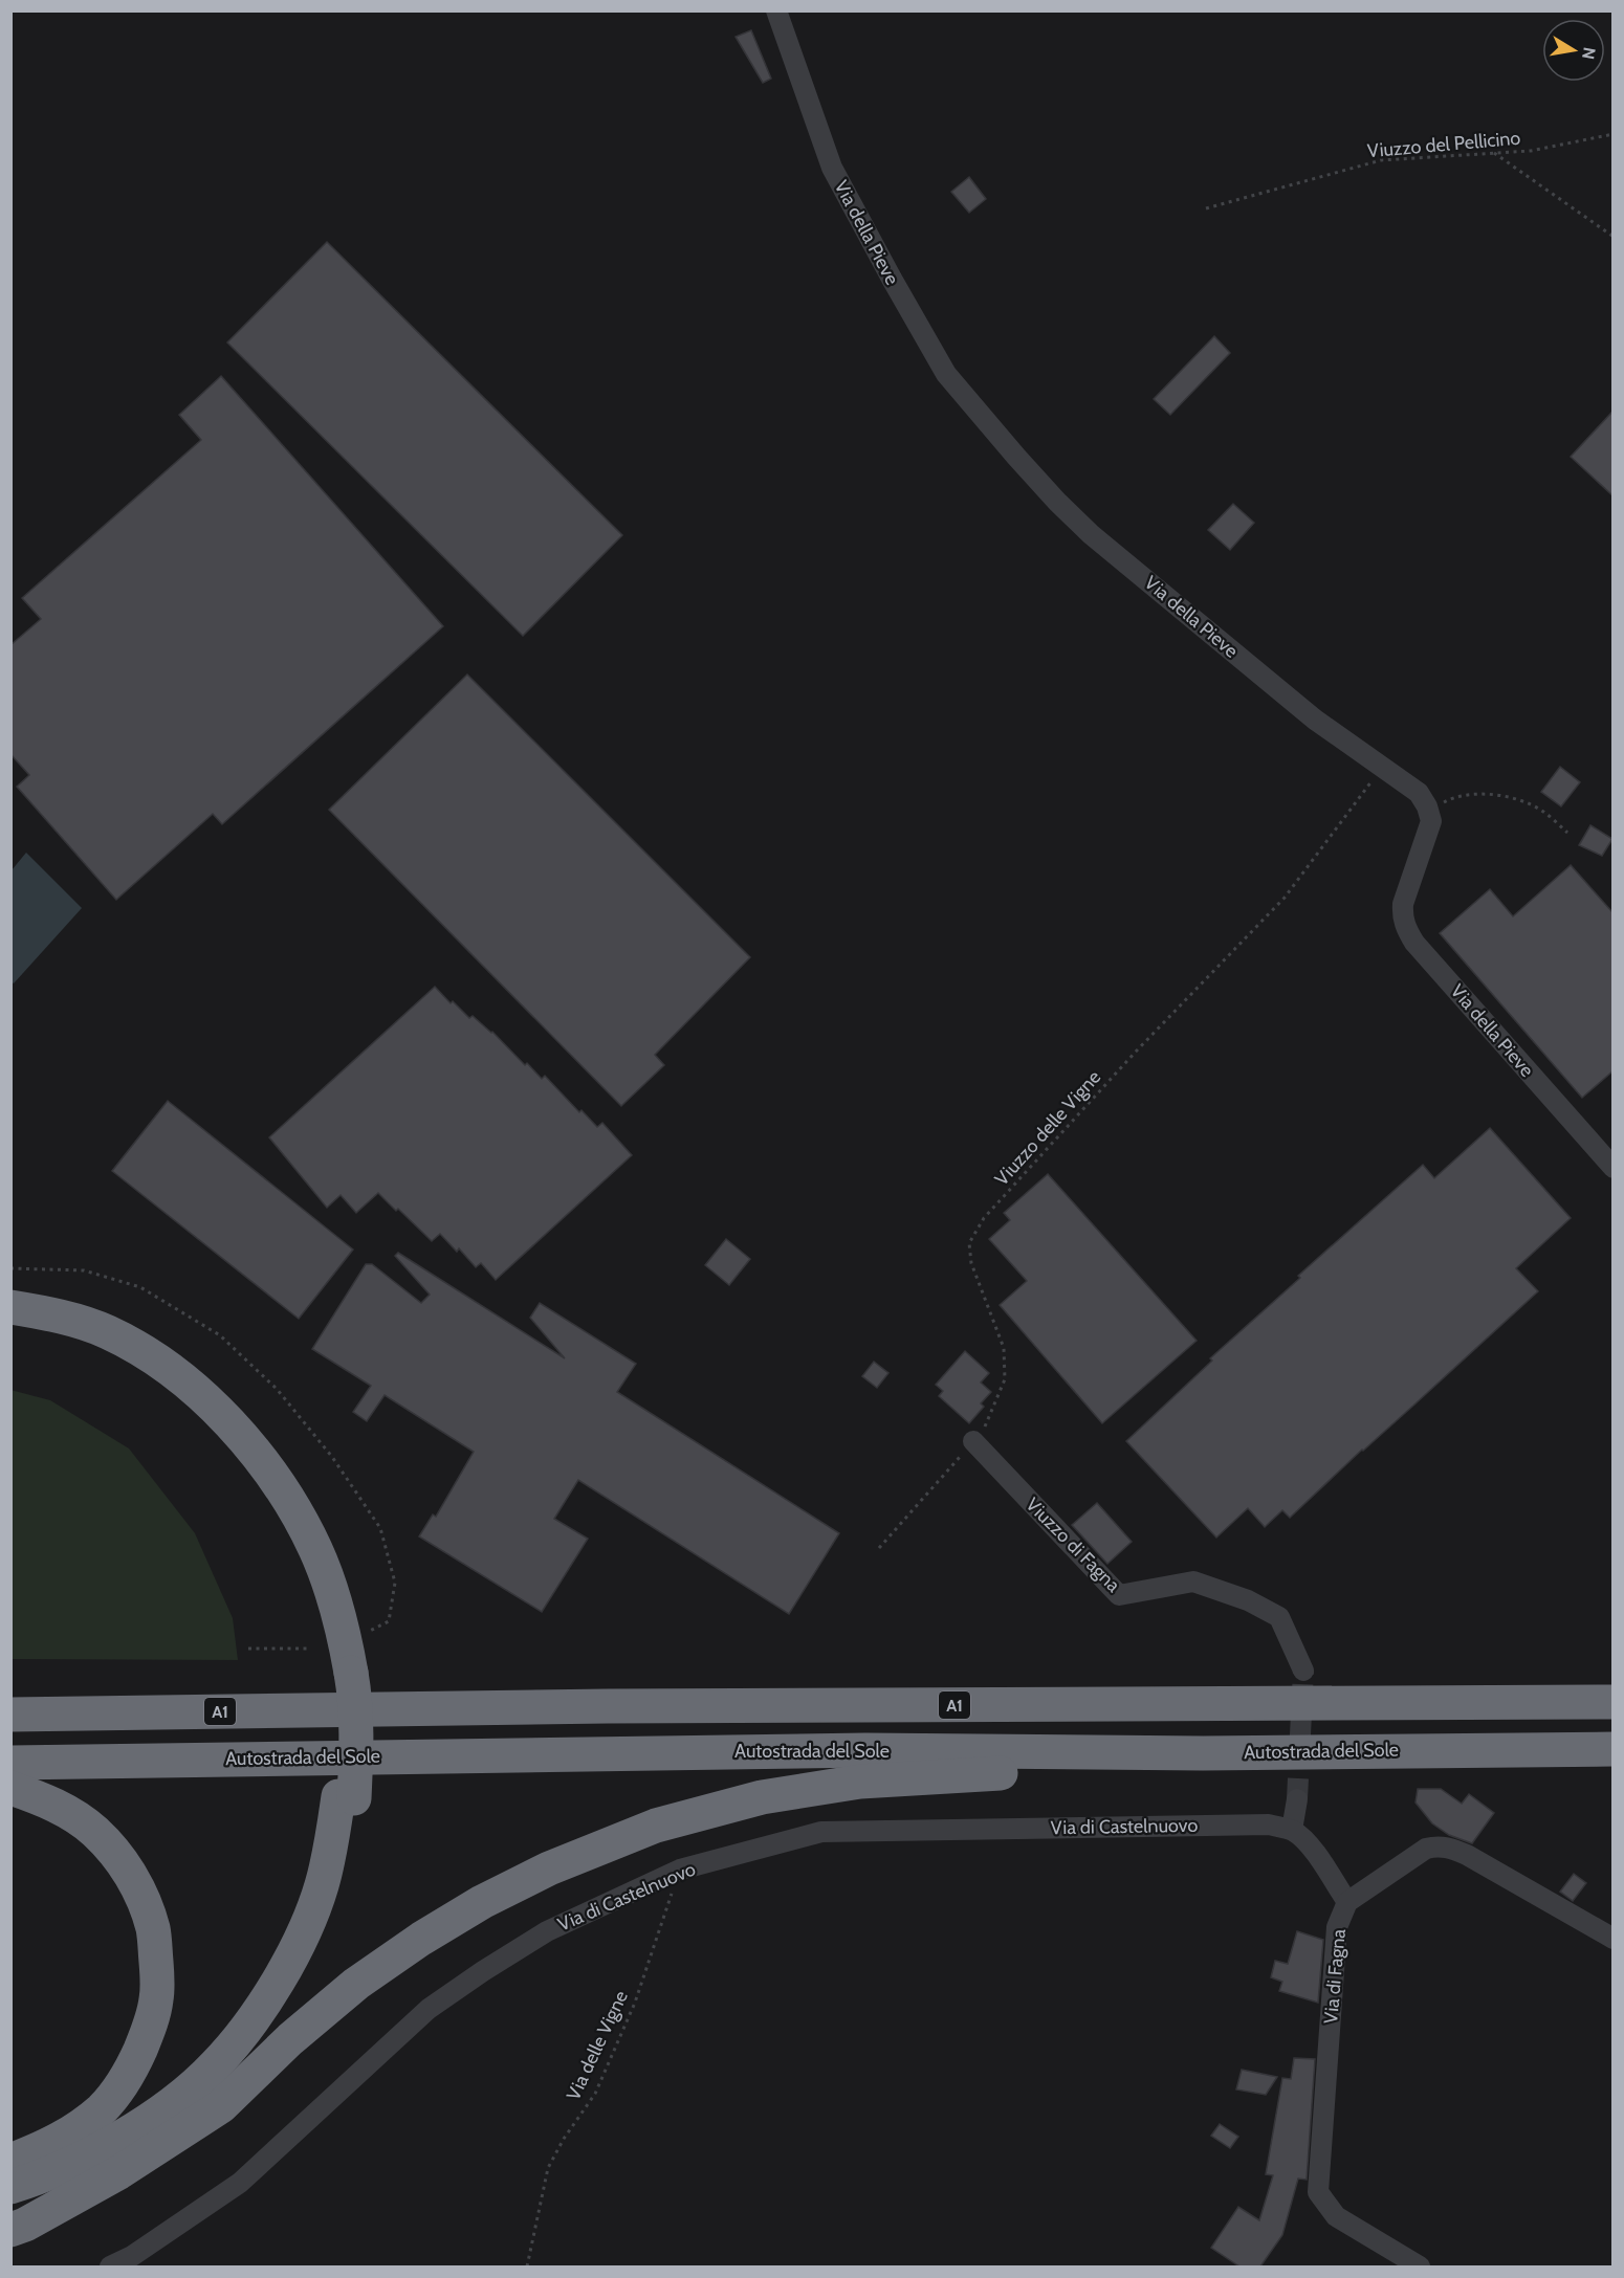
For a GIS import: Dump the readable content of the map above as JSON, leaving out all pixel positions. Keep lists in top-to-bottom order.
{
  "streets": {
    "highway": ["A1", "Autostrada del Sole"],
    "street": [
      "Via della Pieve",
      "Viuzzo di Fagna",
      "Via di Castelnuovo",
      "Via di Fagna"
    ],
    "path": ["Viuzzo del Pellicino", "Viuzzo delle Vigne", "Via delle Vigne"]
  },
  "crossings": [
    ["Via della Pieve", "Viuzzo delle Vigne"],
    ["Viuzzo delle Vigne", "Viuzzo di Fagna"],
    ["Via di Castelnuovo", "Via delle Vigne"]
  ],
  "north": "right"
}
